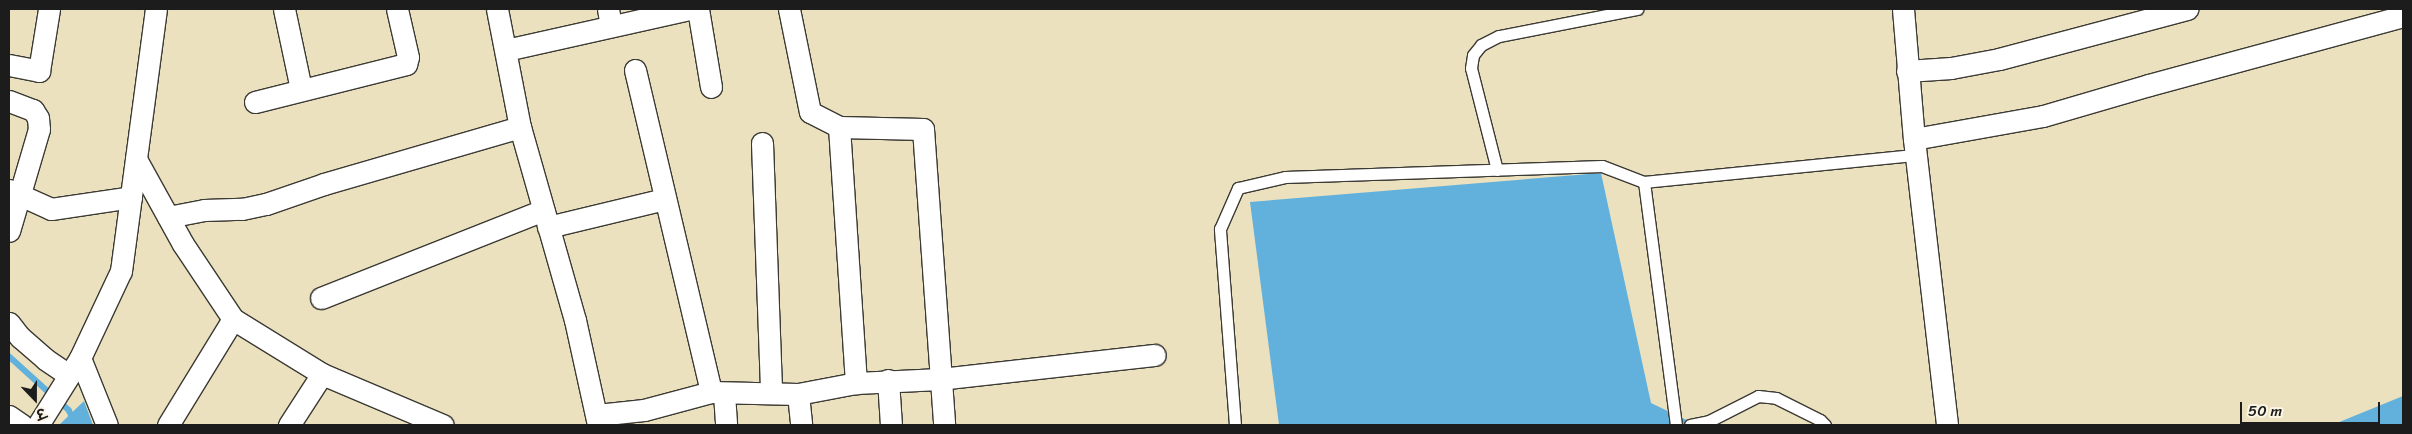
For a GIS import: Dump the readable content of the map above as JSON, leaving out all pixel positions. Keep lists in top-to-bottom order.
{
  "scale_bar": "50 m",
  "north": "bottom"
}
